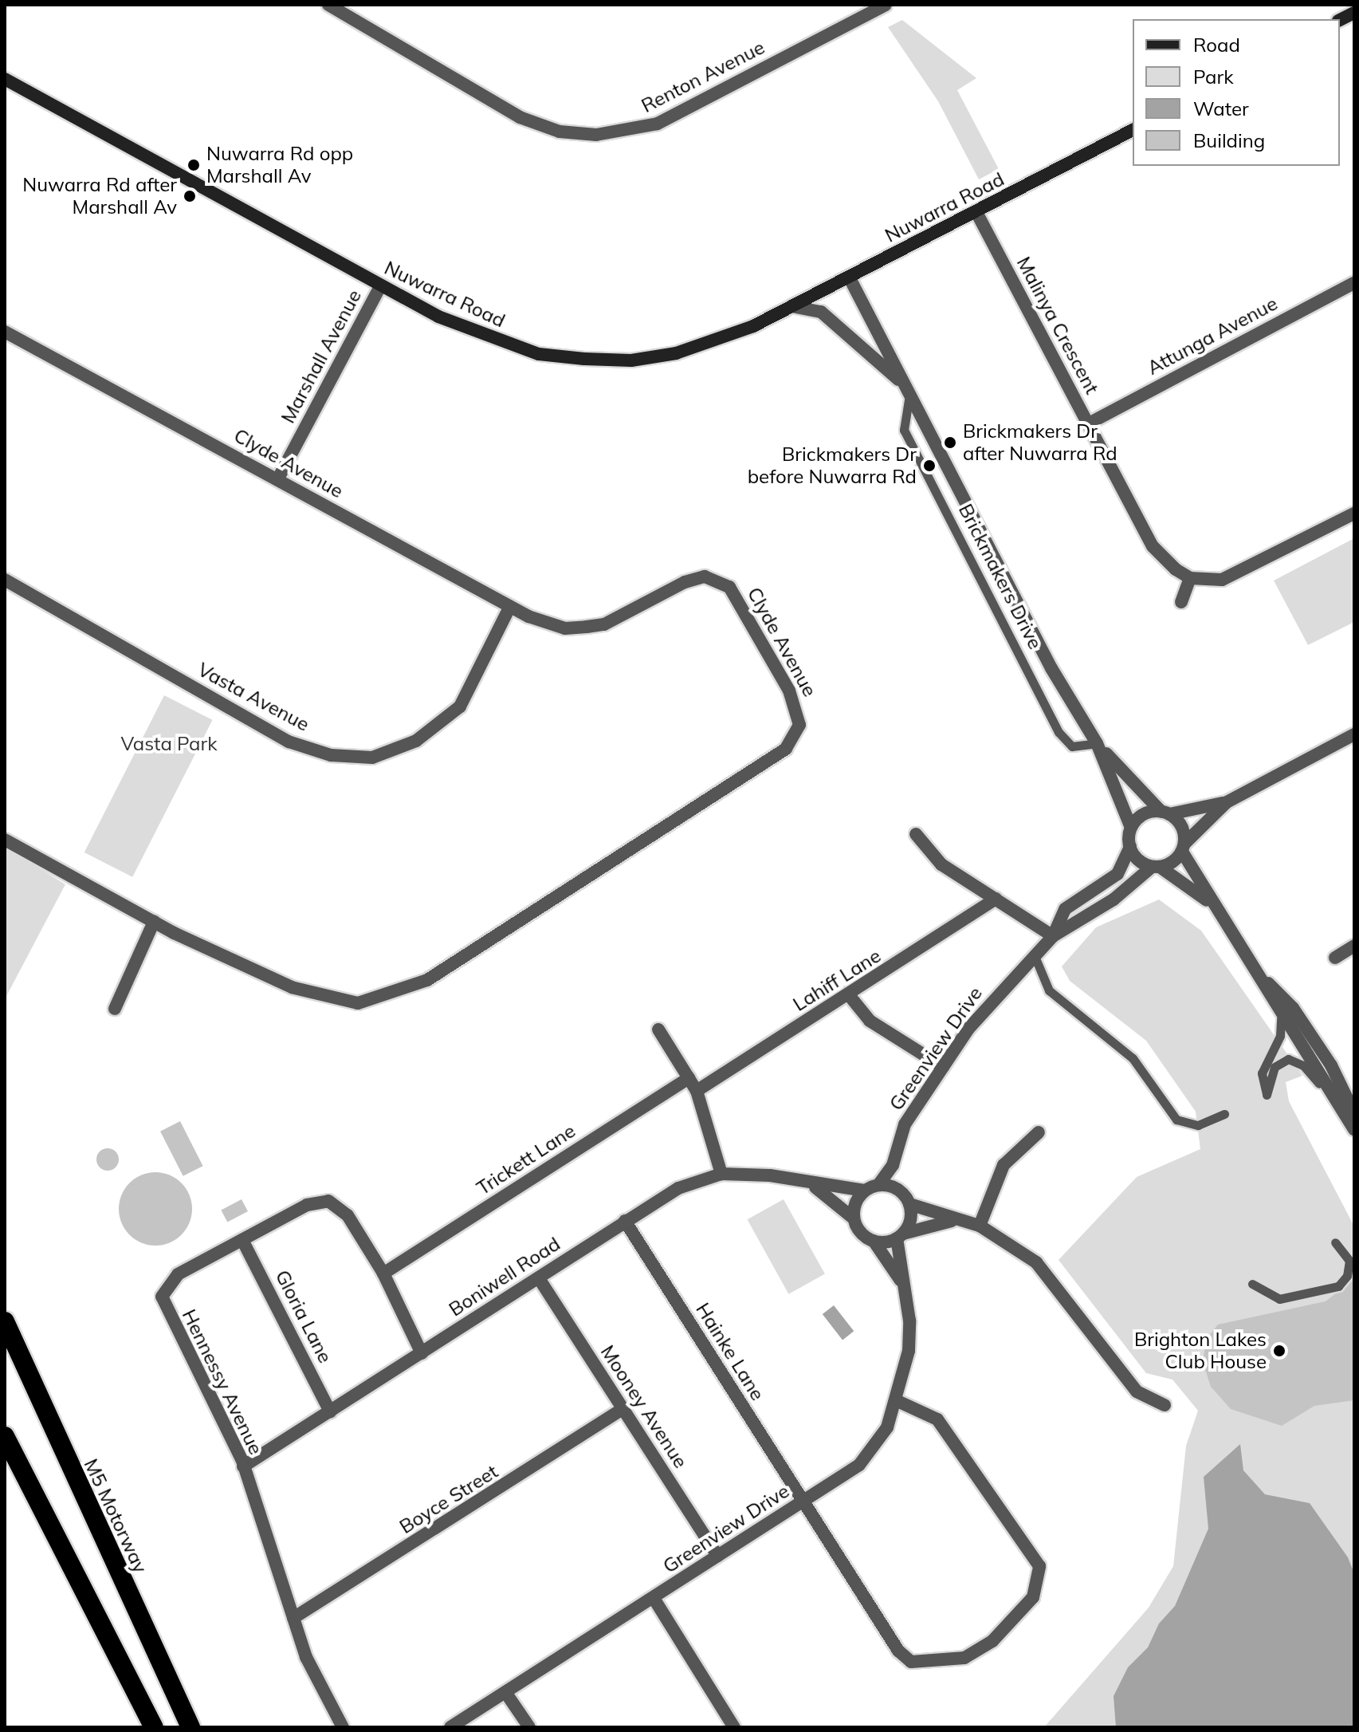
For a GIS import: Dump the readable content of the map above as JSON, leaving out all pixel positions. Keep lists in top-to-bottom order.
{
  "streets": {
    "highway": ["M5 Motorway"],
    "main road": ["Nuwarra Road"],
    "street": [
      "Renton Avenue",
      "Malinya Crescent",
      "Attunga Avenue",
      "Marshall Avenue",
      "Clyde Avenue",
      "Brickmakers Drive",
      "Vasta Avenue",
      "Lahiff Lane",
      "Greenview Drive",
      "Trickett Lane",
      "Boniwell Road",
      "Gloria Lane",
      "Hainke Lane",
      "Hennessy Avenue",
      "Mooney Avenue",
      "Boyce Street"
    ]
  },
  "crossings": [
    ["Nuwarra Road", "Malinya Crescent"],
    ["Nuwarra Road", "Marshall Avenue"],
    ["Nuwarra Road", "Brickmakers Drive"],
    ["Malinya Crescent", "Attunga Avenue"],
    ["Marshall Avenue", "Clyde Avenue"],
    ["Clyde Avenue", "Vasta Avenue"],
    ["Brickmakers Drive", "Greenview Drive"],
    ["Greenview Drive", "Boniwell Road"],
    ["Greenview Drive", "Hainke Lane"],
    ["Greenview Drive", "Mooney Avenue"],
    ["Trickett Lane", "Hennessy Avenue"],
    ["Boniwell Road", "Gloria Lane"],
    ["Boniwell Road", "Hainke Lane"],
    ["Boniwell Road", "Hennessy Avenue"],
    ["Boniwell Road", "Mooney Avenue"],
    ["Gloria Lane", "Hennessy Avenue"],
    ["Hennessy Avenue", "Boyce Street"],
    ["Mooney Avenue", "Boyce Street"]
  ],
  "parks": ["Vasta Park"],
  "places": [
    "Nuwarra Rd opp Marshall Av",
    "Nuwarra Rd after Marshall Av",
    "Brickmakers Dr after Nuwarra Rd",
    "Brickmakers Dr before Nuwarra Rd",
    "Brighton Lakes Club House"
  ],
  "legend": [
    "Road",
    "Park",
    "Water",
    "Building"
  ]
}
